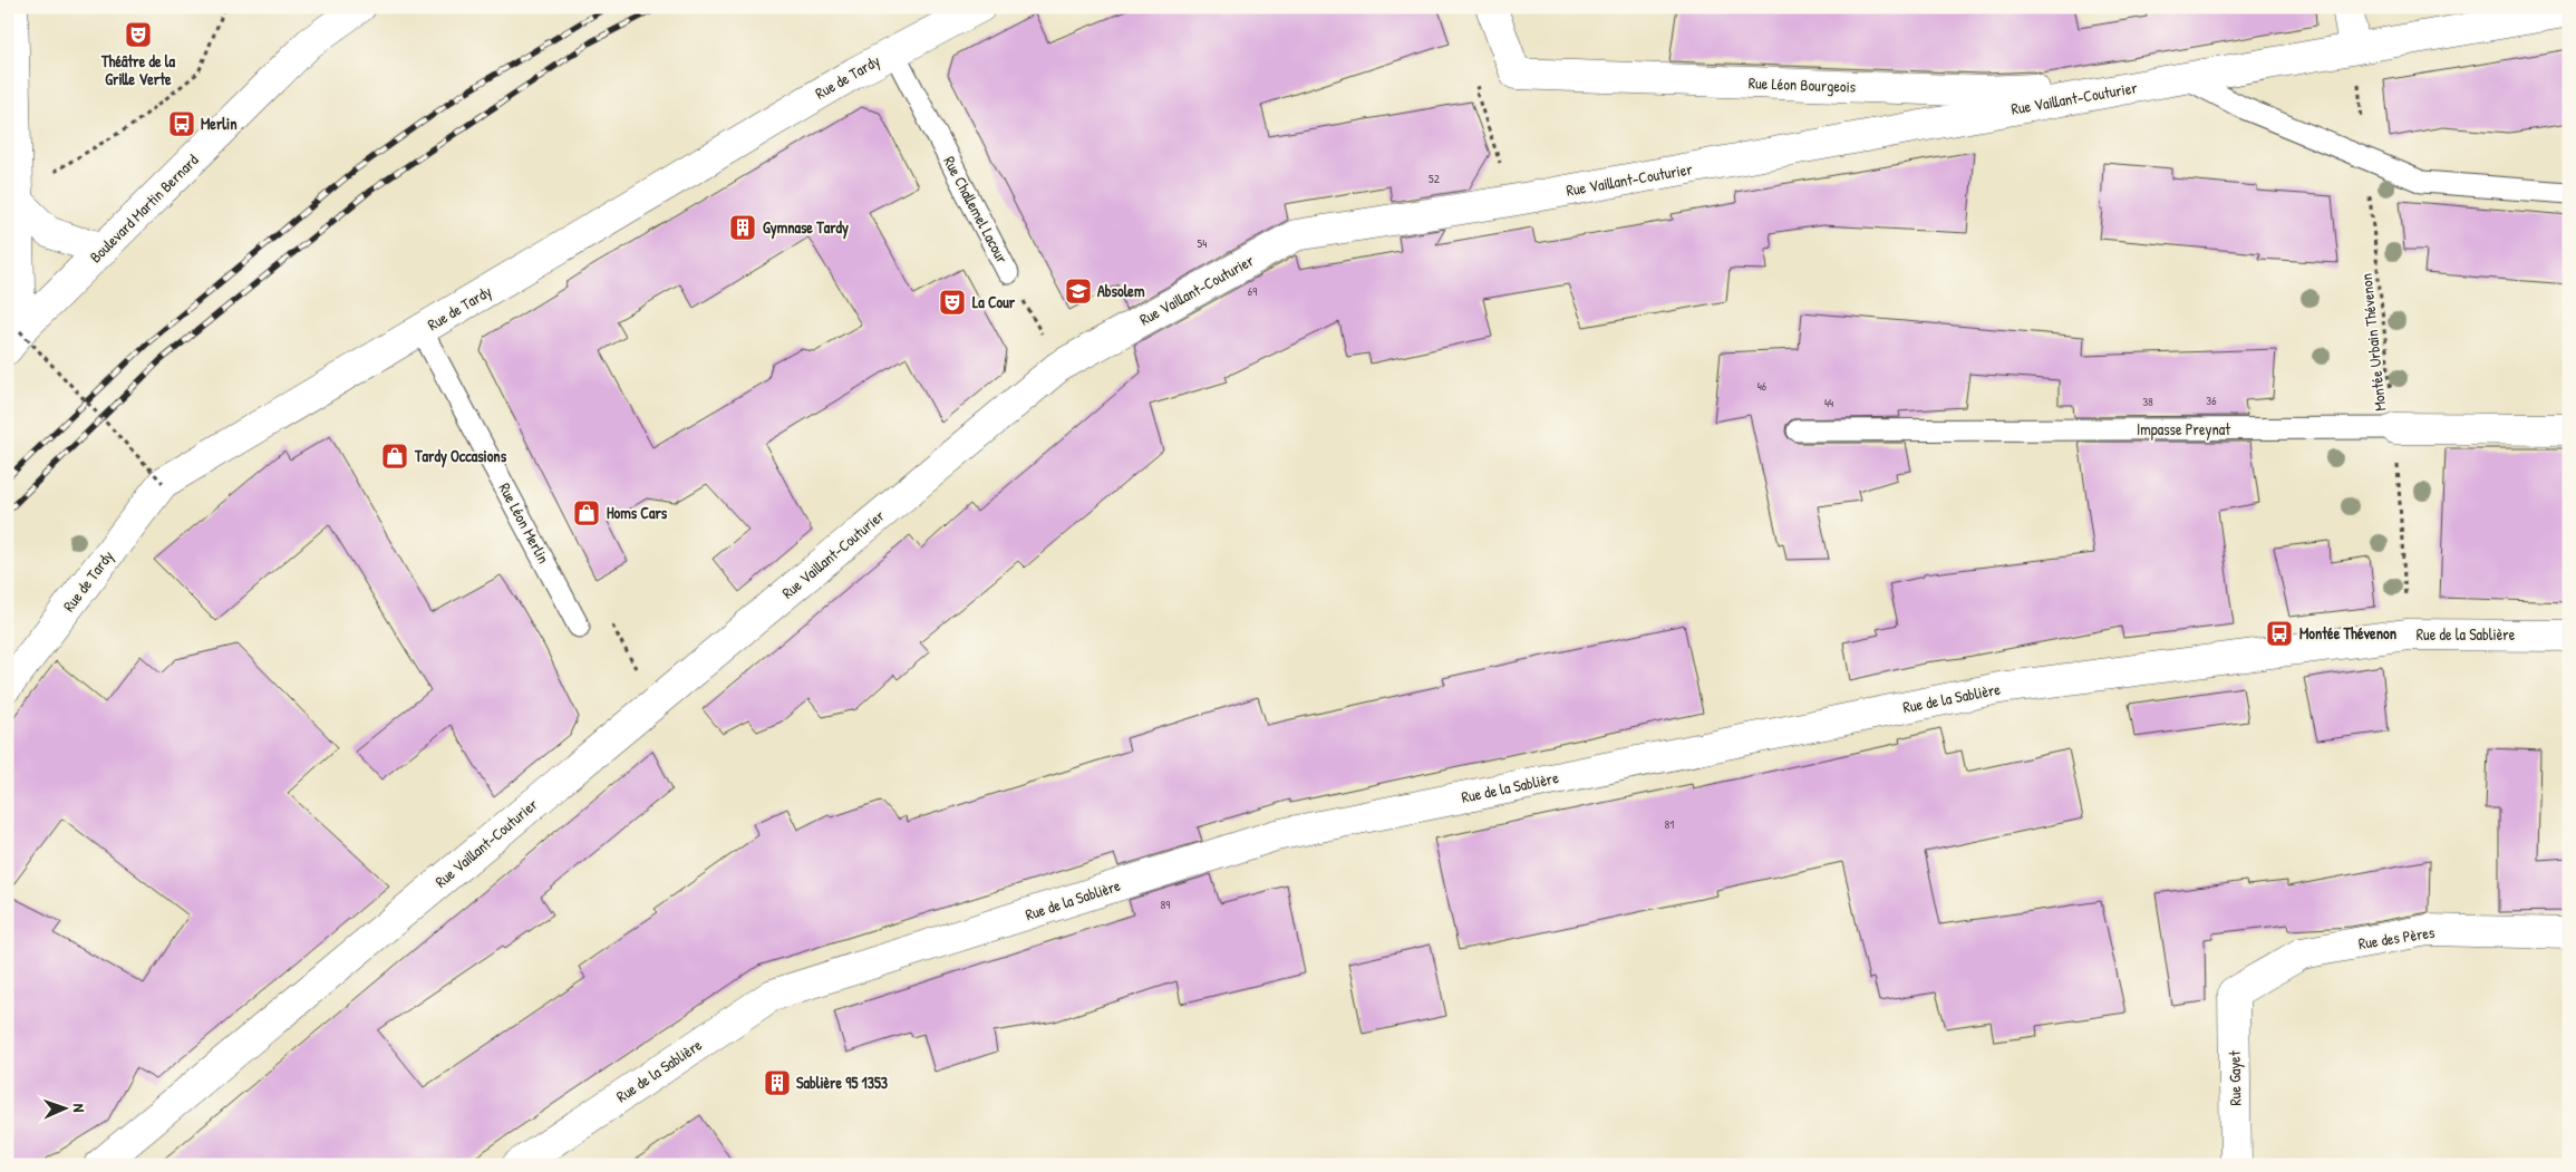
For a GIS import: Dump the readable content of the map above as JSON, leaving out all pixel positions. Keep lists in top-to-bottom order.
{
  "streets": {
    "street": [
      "Rue de Tardy",
      "Rue Léon Bourgeois",
      "Rue Vaillant-Couturier",
      "Boulevard Martin Bernard",
      "Impasse Preynat",
      "Rue de la Sablière",
      "Rue des Pères",
      "Rue Gayet"
    ],
    "lane": ["Rue Challemel Lacour", "Rue Léon Merlin"],
    "path": ["Montée Urbain Thévenon"]
  },
  "crossings": [
    ["Rue de Tardy", "Rue Challemel Lacour"],
    ["Rue de Tardy", "Rue Léon Merlin"],
    ["Rue Léon Bourgeois", "Rue Vaillant-Couturier"],
    ["Rue Vaillant-Couturier", "Rue Challemel Lacour"],
    ["Rue Vaillant-Couturier", "Montée Urbain Thévenon"],
    ["Montée Urbain Thévenon", "Impasse Preynat"],
    ["Montée Urbain Thévenon", "Rue de la Sablière"],
    ["Rue des Pères", "Rue Gayet"]
  ],
  "places": {
    "theatre": ["Théâtre de la Grille Verte", "La Cour"],
    "bus stop": ["Merlin", "Montée Thévenon"],
    "building": ["Gymnase Tardy", "Sablière 95 1353"],
    "school or university": ["Absolem"],
    "shop": ["Tardy Occasions", "Homs Cars"]
  },
  "house_numbers": [
    "52",
    "54",
    "69",
    "46",
    "36",
    "38",
    "44",
    "81",
    "89"
  ],
  "north": "right"
}
